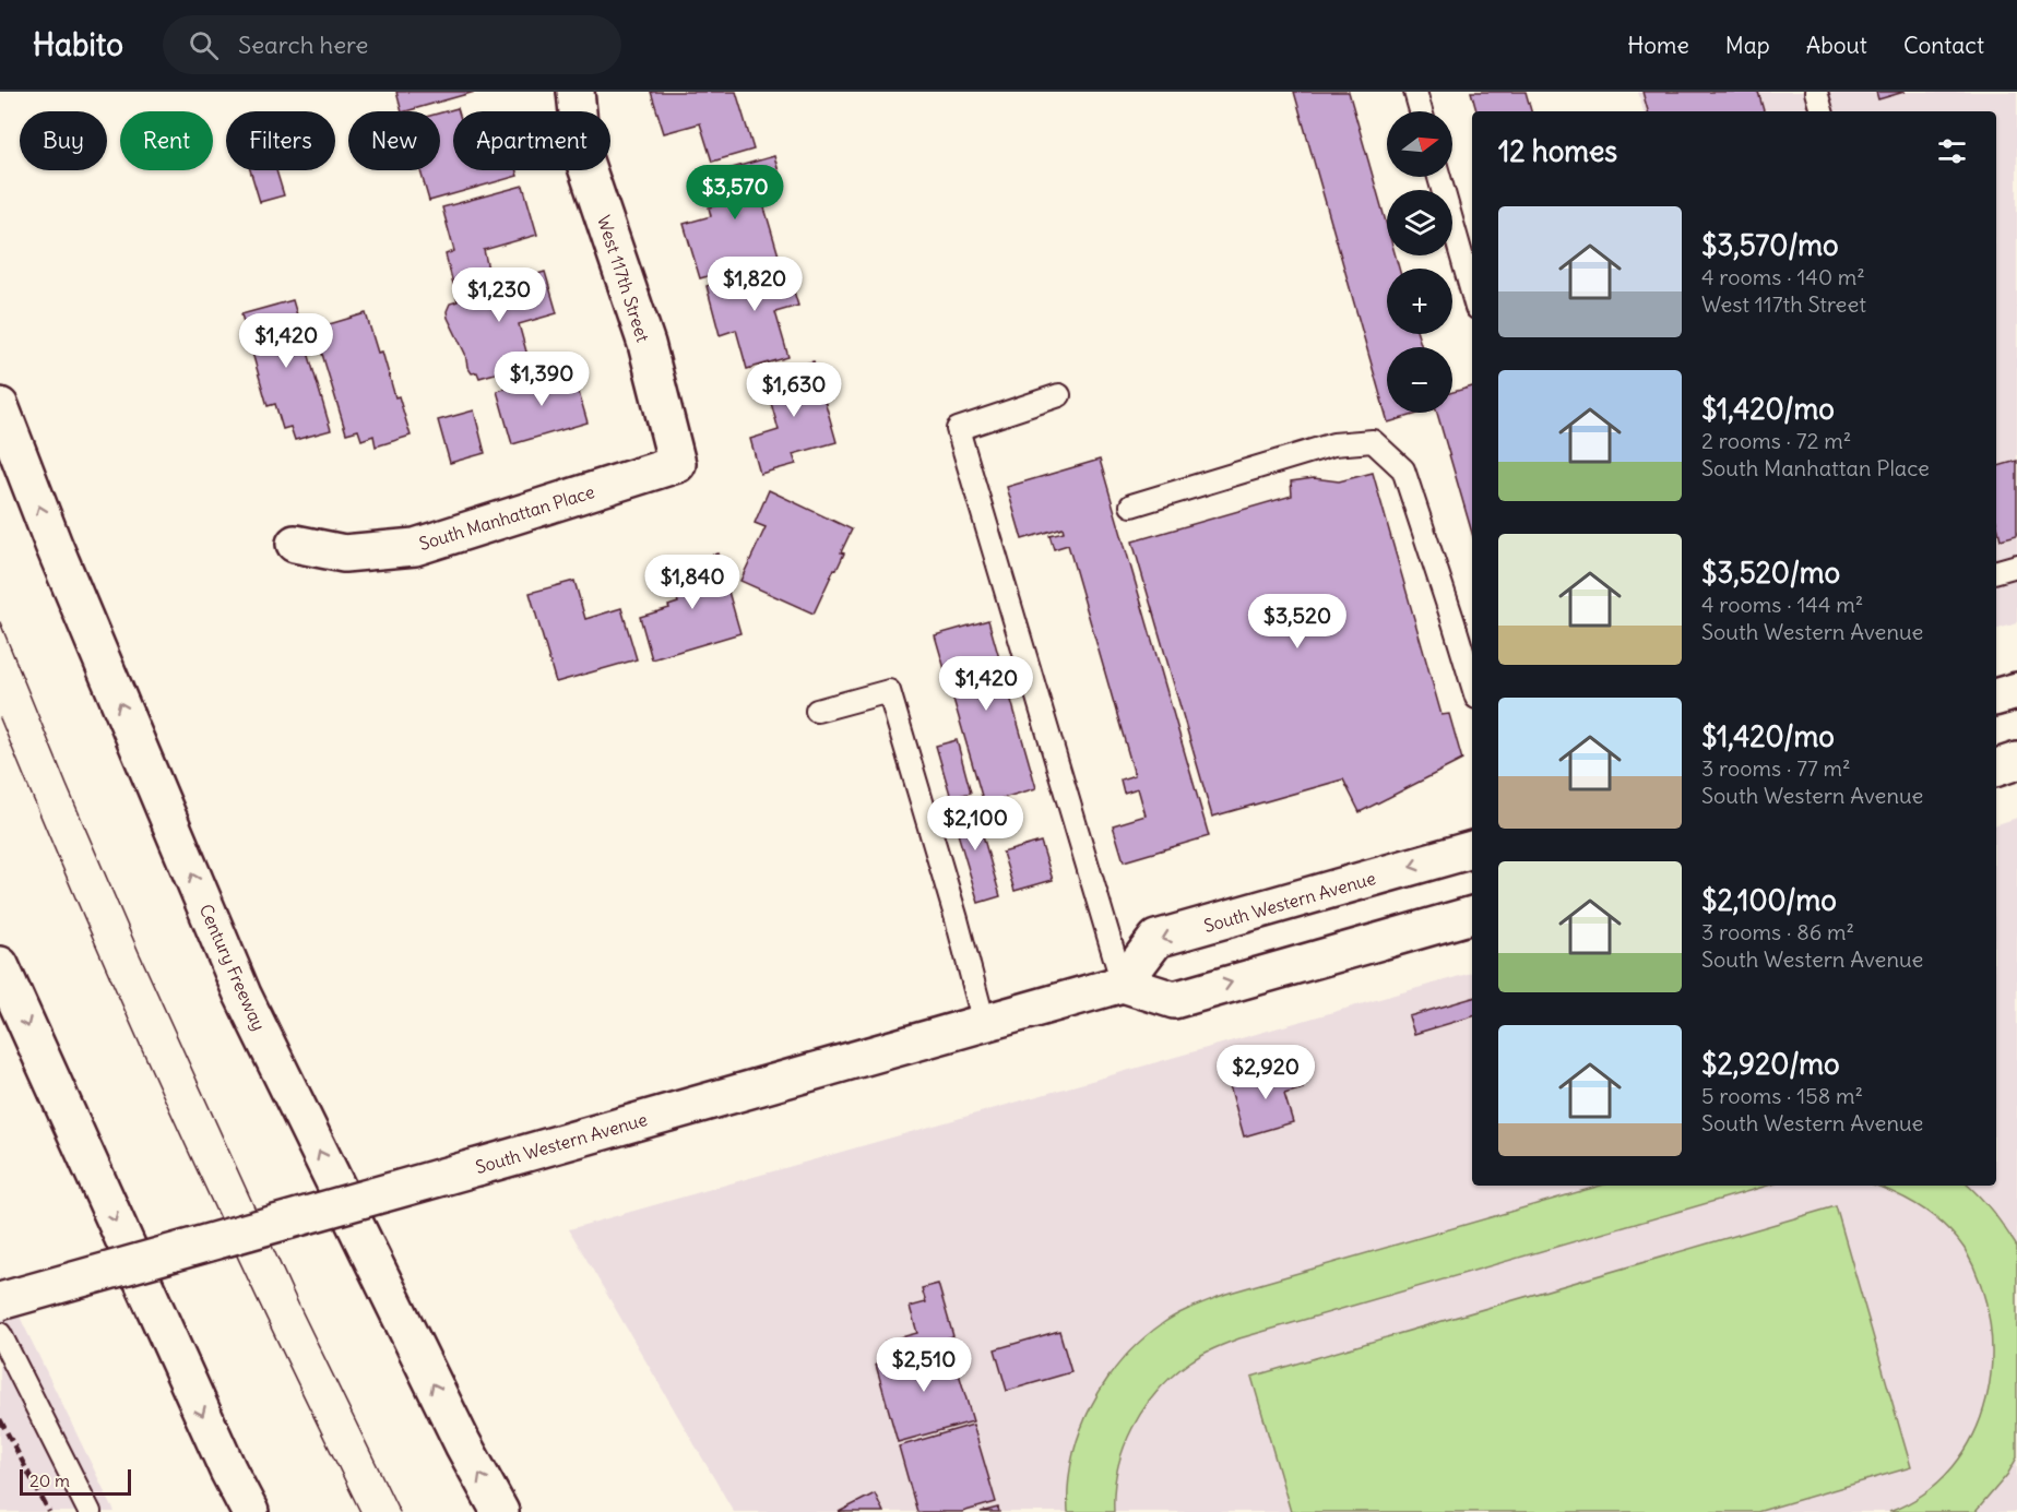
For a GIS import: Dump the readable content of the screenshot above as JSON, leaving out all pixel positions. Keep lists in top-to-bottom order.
{
  "streets": {
    "main road": [
      "West 117th Street",
      "South Manhattan Place",
      "South Western Avenue",
      "Century Freeway"
    ]
  },
  "crossings": [
    ["West 117th Street", "South Manhattan Place"]
  ],
  "scale_bar": "20 m",
  "north": "right",
  "page": {
    "header": "Habito",
    "search": "Search here",
    "nav": [
      "Home",
      "Map",
      "About",
      "Contact"
    ],
    "map_buttons": ["+", "−"],
    "chip": [
      "Buy",
      "Rent",
      "Filters",
      "New",
      "Apartment"
    ],
    "heading": "12 homes",
    "price": [
      "$3,570",
      "$1,820",
      "$1,230",
      "$1,420",
      "$1,390",
      "$1,630",
      "$1,840",
      "$3,520",
      "$1,420",
      "$2,100",
      "$2,920",
      "$2,510"
    ],
    "list": [
      {
        "name": "$3,570/mo",
        "note": "4 rooms · 140 m² · West 117th Street"
      },
      {
        "name": "$1,420/mo",
        "note": "2 rooms · 72 m² · South Manhattan Place"
      },
      {
        "name": "$3,520/mo",
        "note": "4 rooms · 144 m² · South Western Avenue"
      },
      {
        "name": "$1,420/mo",
        "note": "3 rooms · 77 m² · South Western Avenue"
      },
      {
        "name": "$2,100/mo",
        "note": "3 rooms · 86 m² · South Western Avenue"
      },
      {
        "name": "$2,920/mo",
        "note": "5 rooms · 158 m² · South Western Avenue"
      }
    ],
    "scale": "20 m"
  }
}
